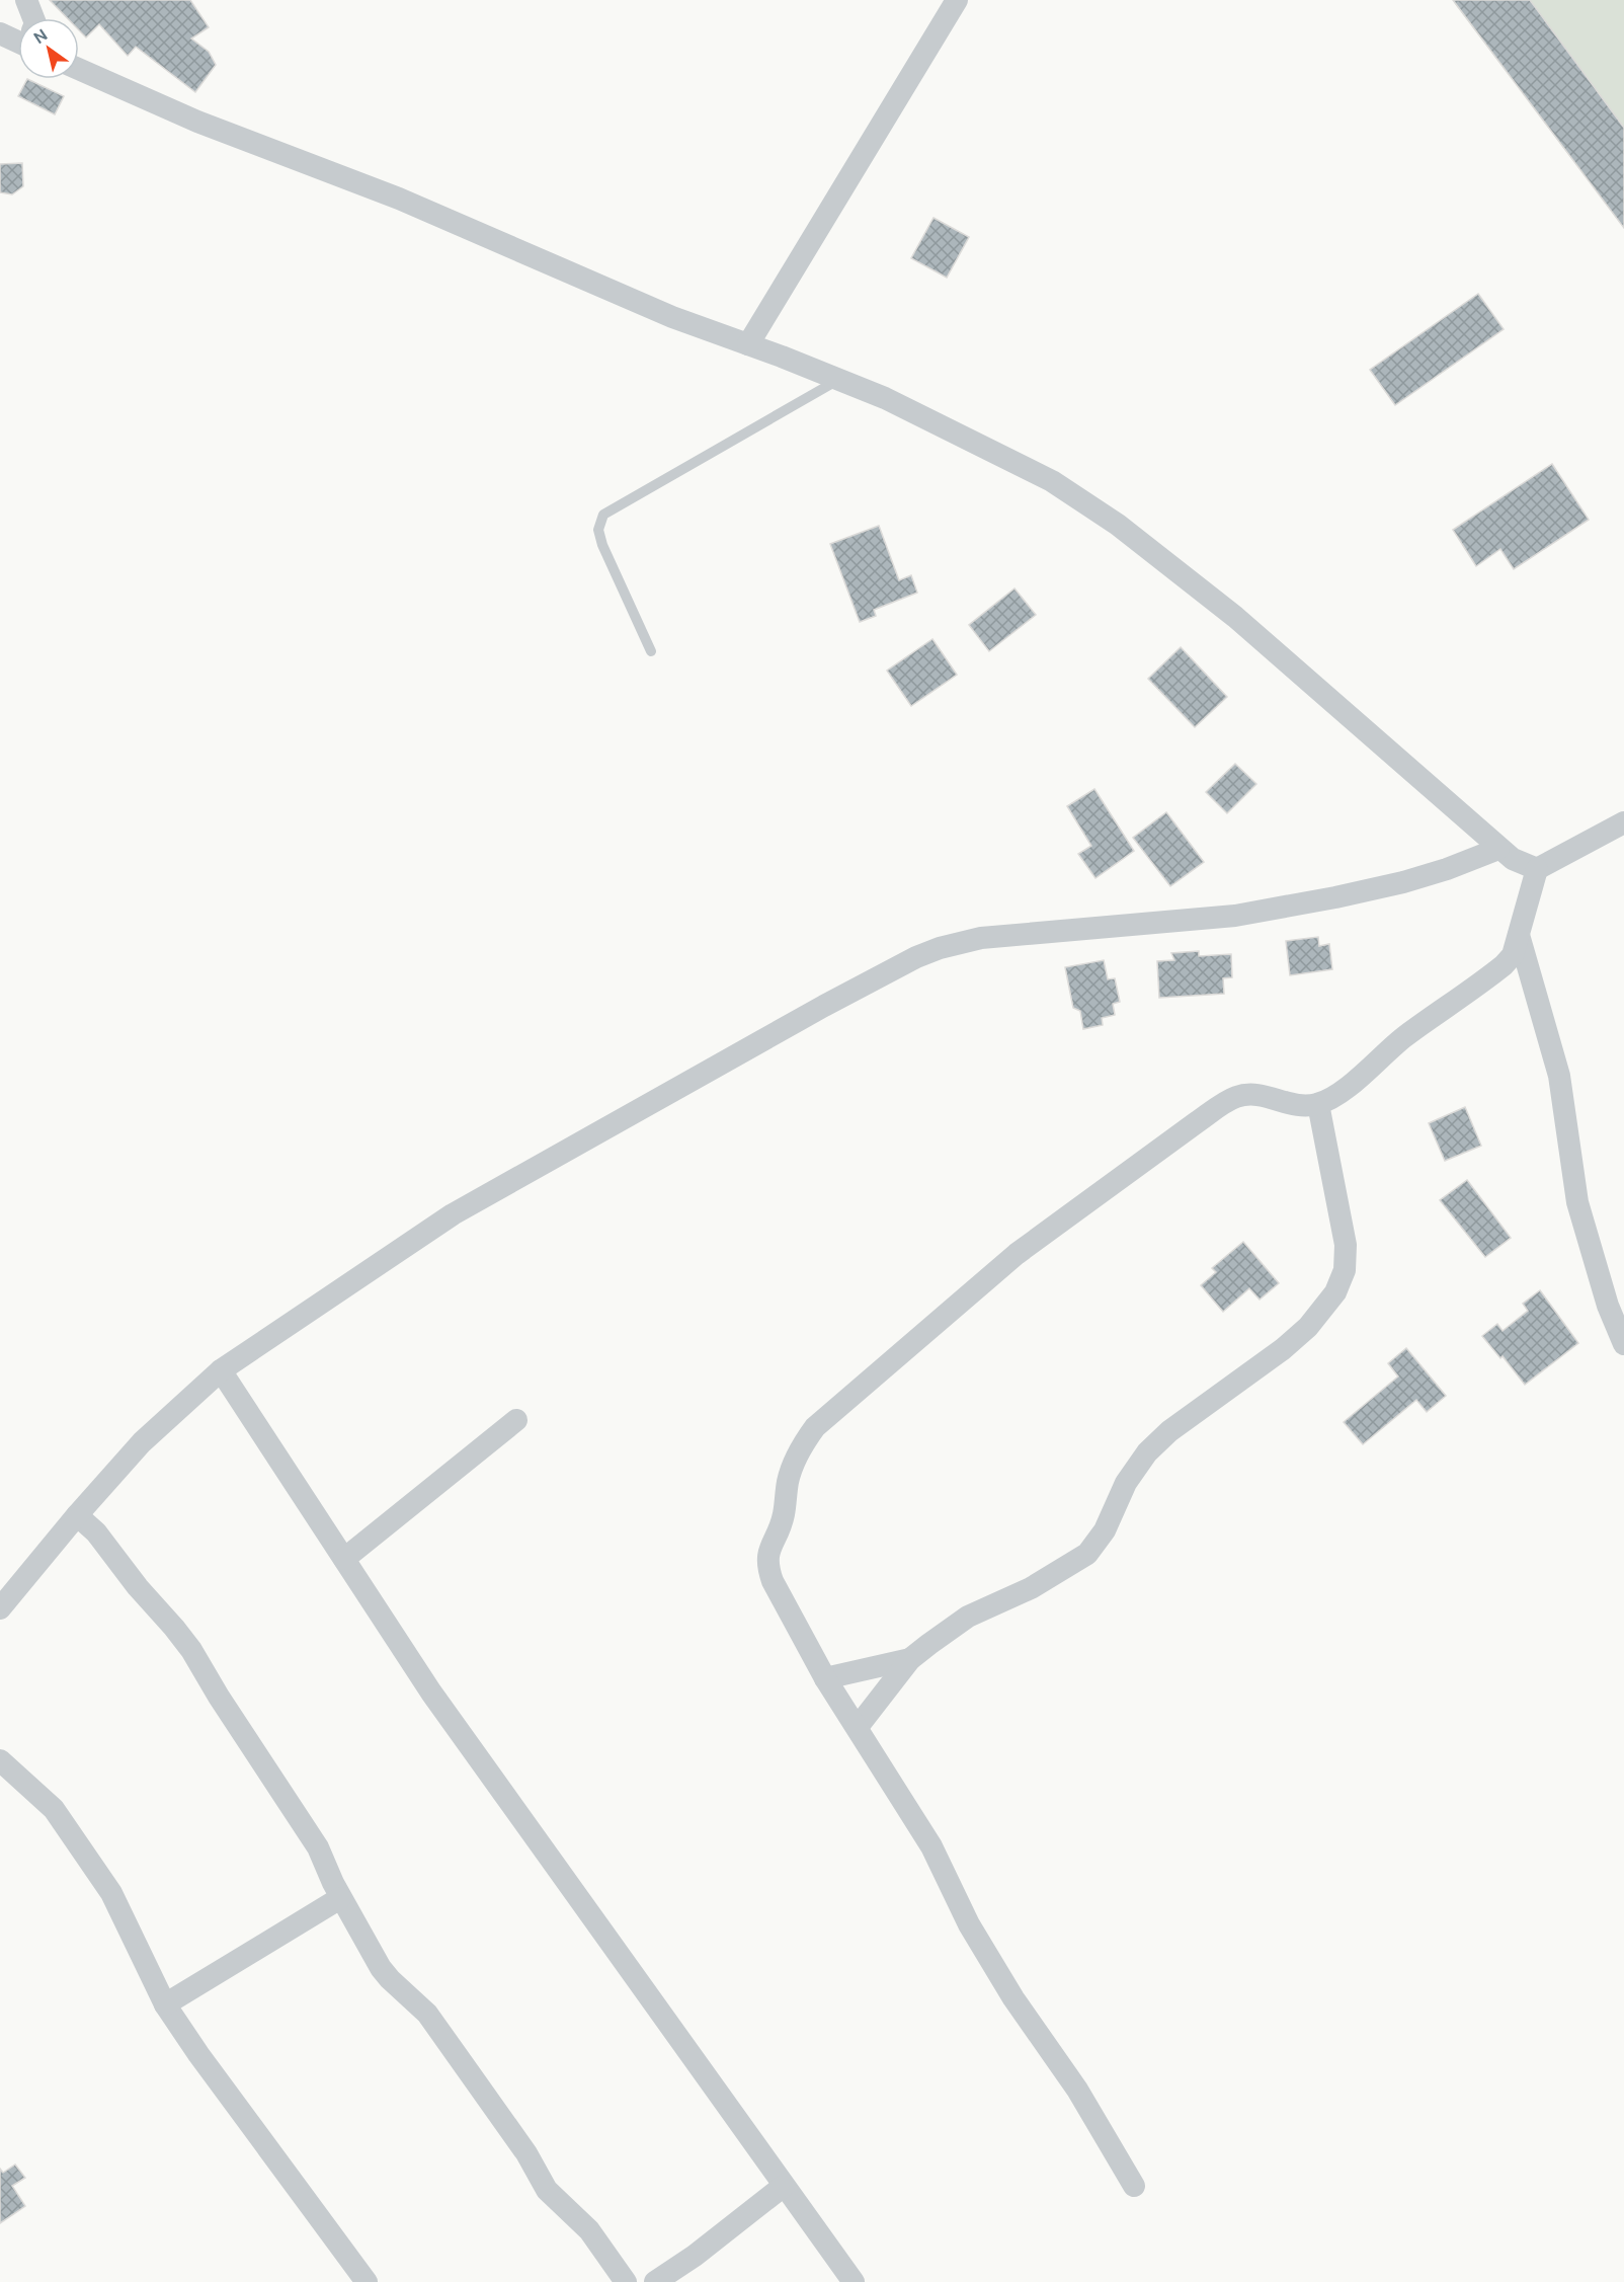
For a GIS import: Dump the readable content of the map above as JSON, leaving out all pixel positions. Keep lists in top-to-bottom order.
{
  "north": "top left"
}
